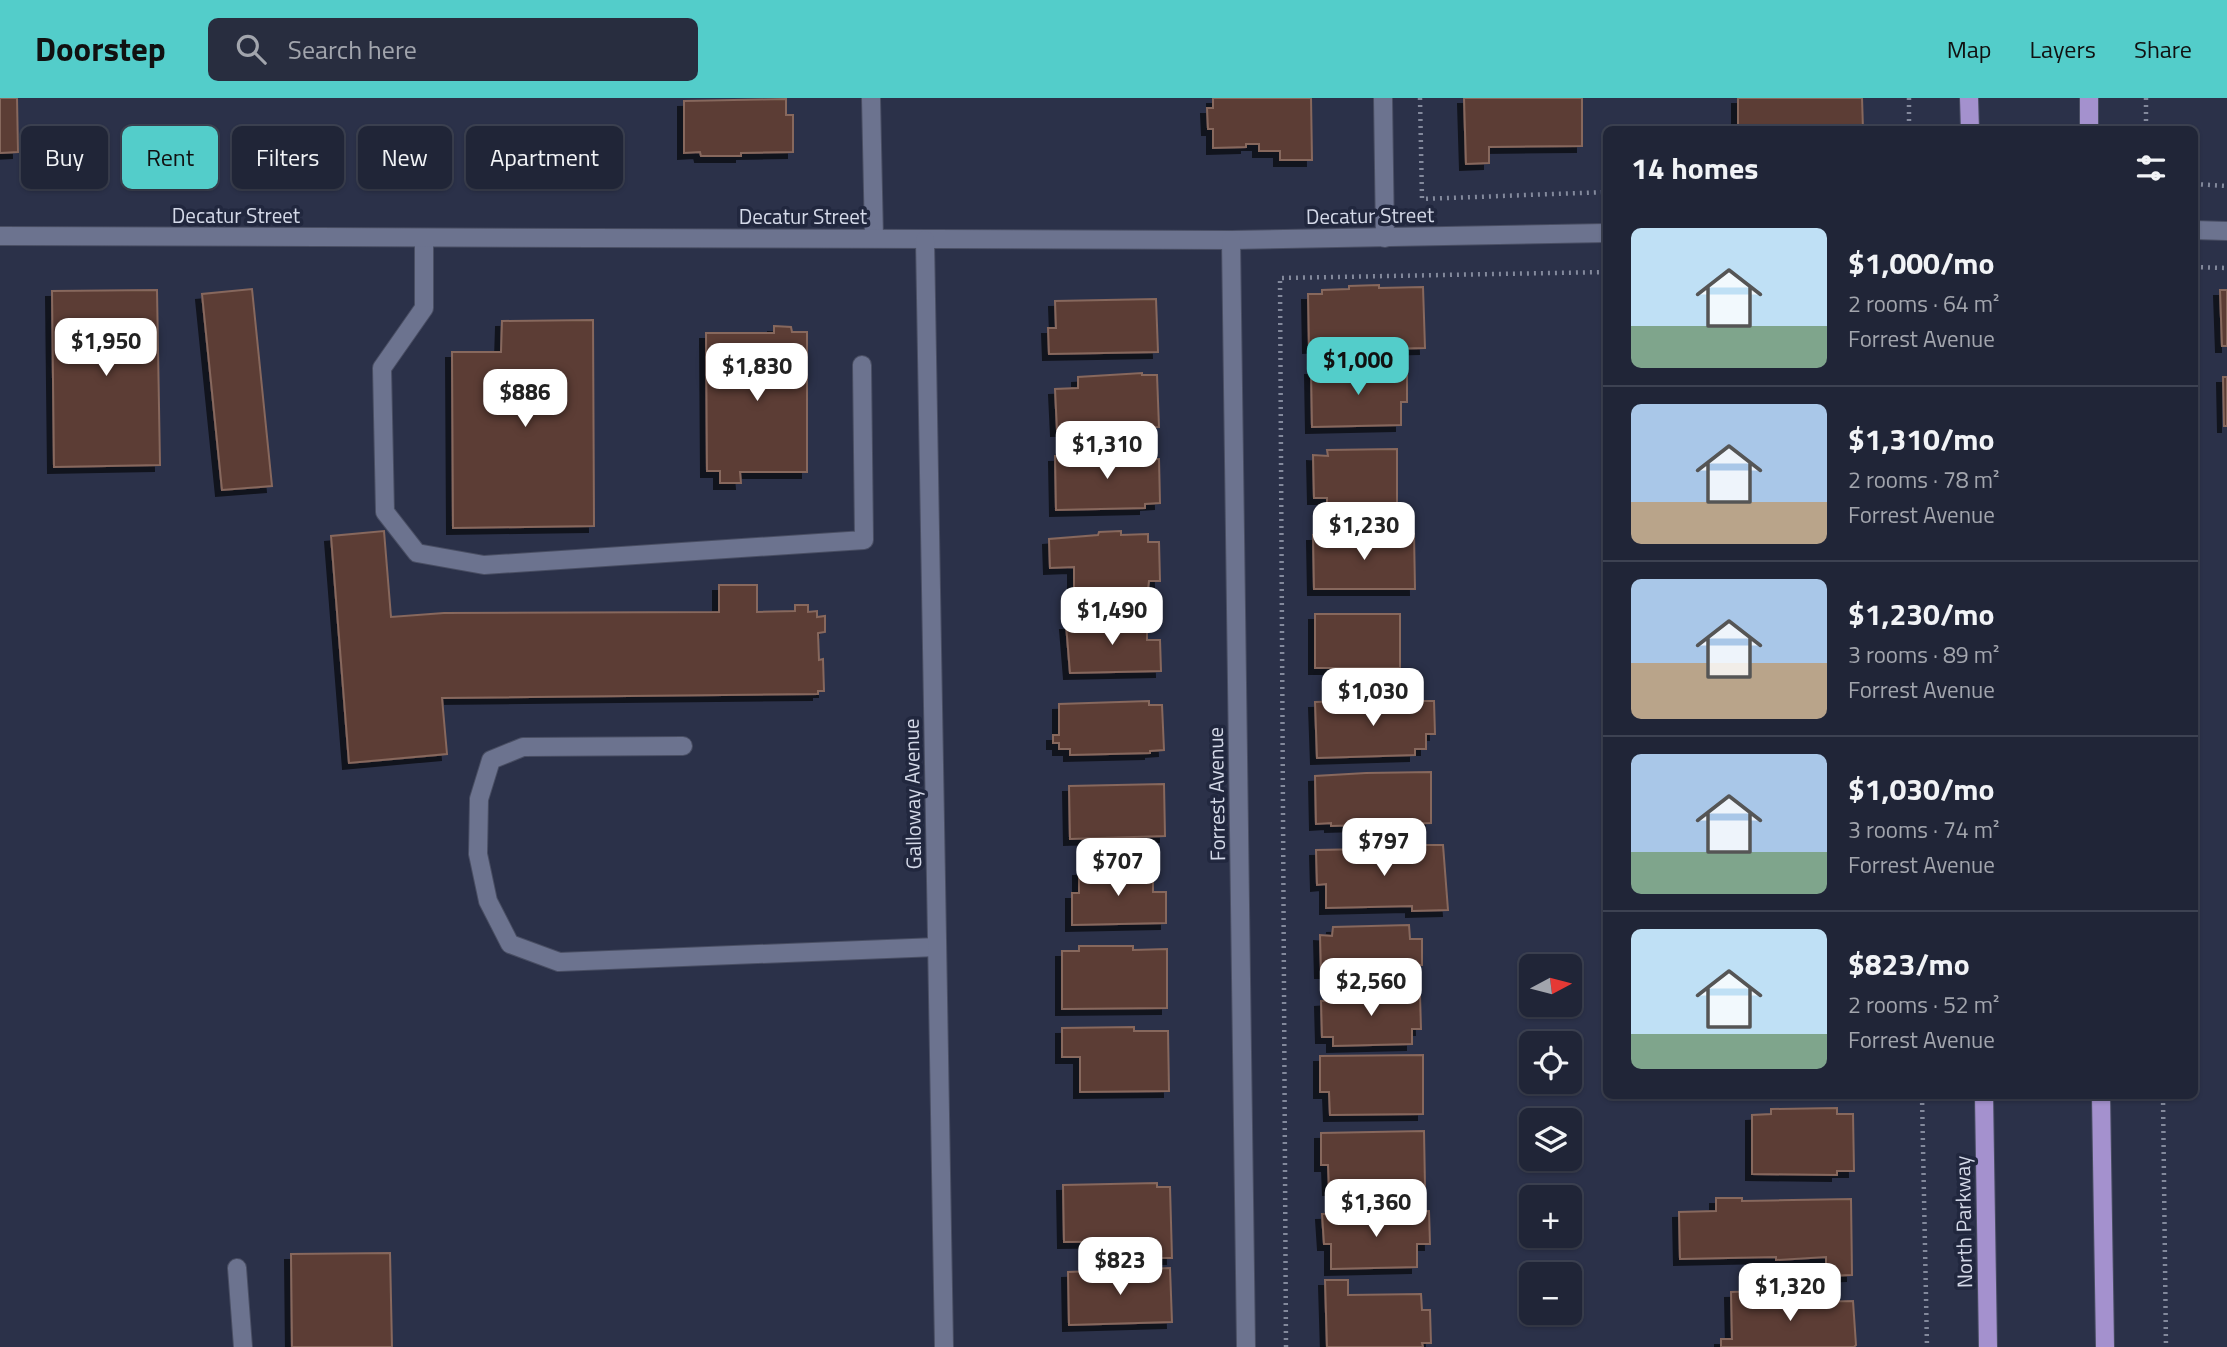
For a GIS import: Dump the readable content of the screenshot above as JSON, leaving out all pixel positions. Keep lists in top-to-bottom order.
{
  "streets": {
    "main road": ["North Parkway"],
    "street": ["Decatur Street", "Galloway Avenue", "Forrest Avenue"]
  },
  "crossings": [
    ["Decatur Street", "Galloway Avenue"],
    ["Decatur Street", "Forrest Avenue"]
  ],
  "north": "right",
  "page": {
    "header": "Doorstep",
    "search": "Search here",
    "nav": ["Map", "Layers", "Share"],
    "chip": [
      "Buy",
      "Rent",
      "Filters",
      "New",
      "Apartment"
    ],
    "heading": "14 homes",
    "list": [
      {
        "name": "$1,000/mo",
        "note": "2 rooms · 64 m² · Forrest Avenue"
      },
      {
        "name": "$1,310/mo",
        "note": "2 rooms · 78 m² · Forrest Avenue"
      },
      {
        "name": "$1,230/mo",
        "note": "3 rooms · 89 m² · Forrest Avenue"
      },
      {
        "name": "$1,030/mo",
        "note": "3 rooms · 74 m² · Forrest Avenue"
      },
      {
        "name": "$823/mo",
        "note": "2 rooms · 52 m² · Forrest Avenue"
      }
    ],
    "price": [
      "$1,950",
      "$1,000",
      "$1,830",
      "$886",
      "$1,310",
      "$1,230",
      "$1,490",
      "$1,030",
      "$797",
      "$707",
      "$2,560",
      "$1,360",
      "$823",
      "$1,320"
    ],
    "map_buttons": ["+", "−"]
  }
}
